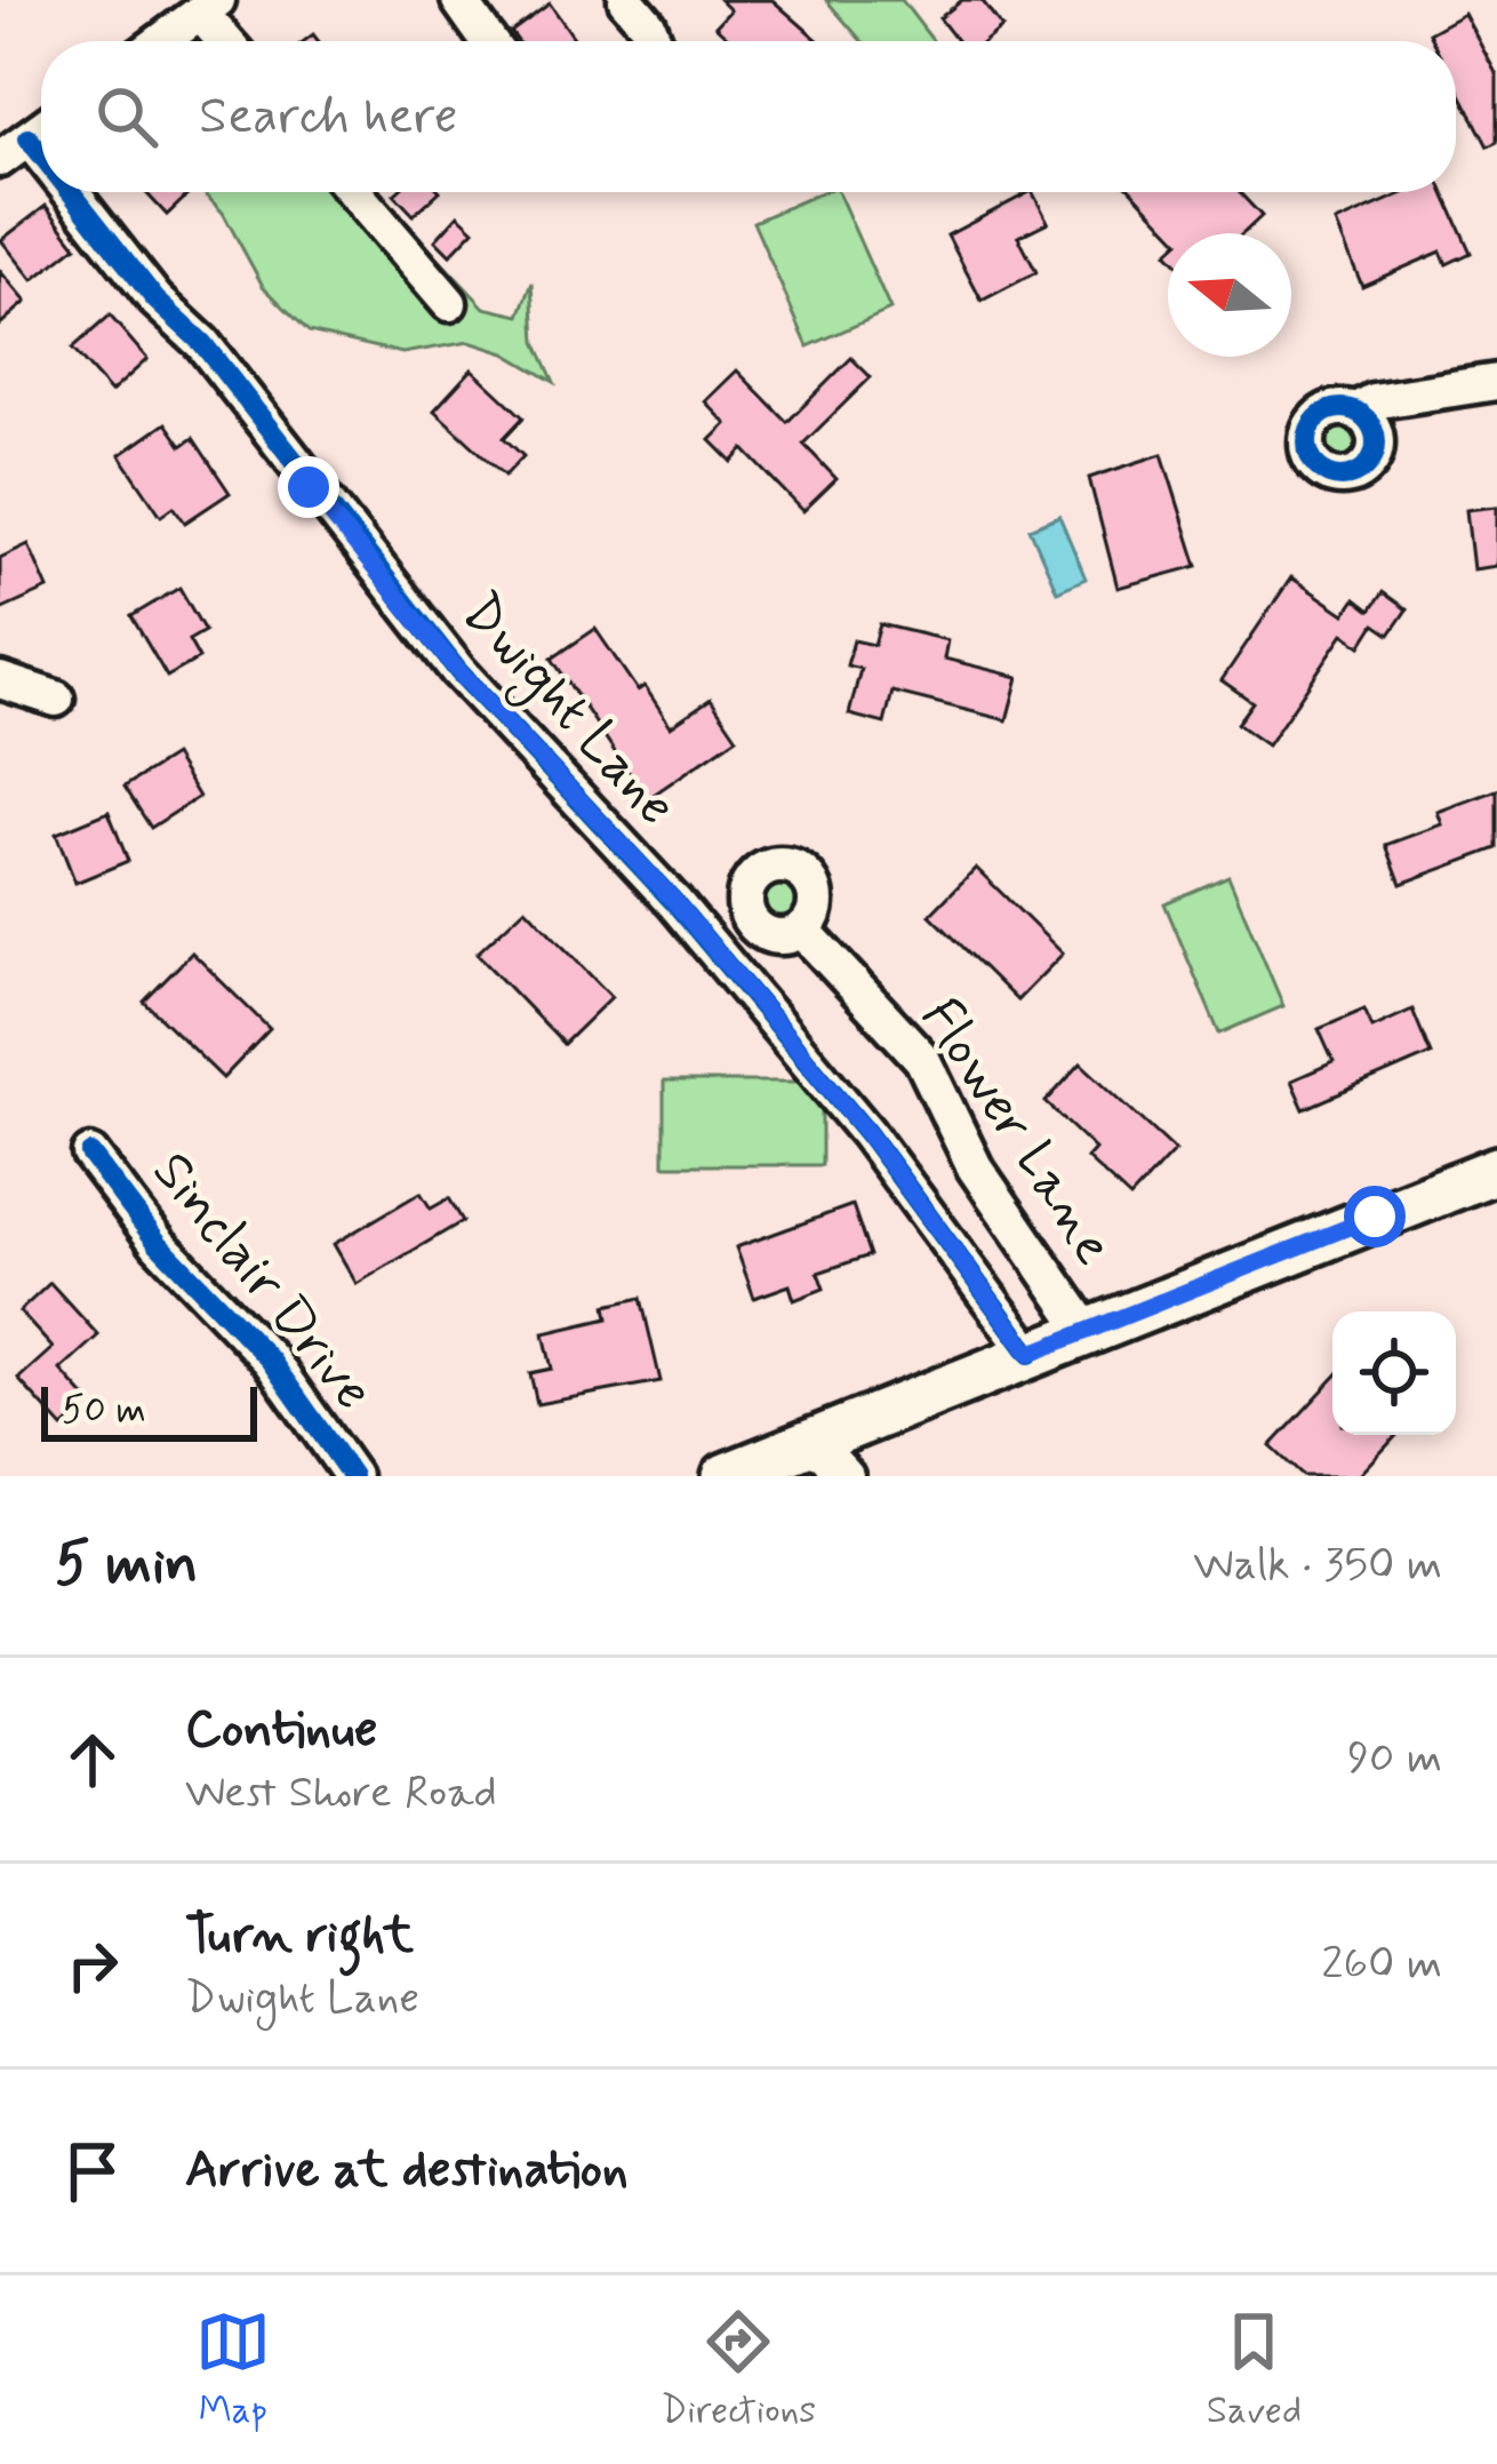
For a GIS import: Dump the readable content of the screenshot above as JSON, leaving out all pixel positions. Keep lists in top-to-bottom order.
{
  "streets": {
    "street": ["Dwight Lane", "Flower Lane", "Sinclair Drive"]
  },
  "scale_bar": "50 m",
  "north": "left",
  "page": {
    "search": "Search here",
    "scale": "50 m",
    "heading": ["5 min", "Walk · 350 m"],
    "list": [
      ["Continue", "West Shore Road", "90 m"],
      ["Turn right", "Dwight Lane", "260 m"],
      "Arrive at destination"
    ],
    "nav": ["Map", "Directions", "Saved"]
  }
}
